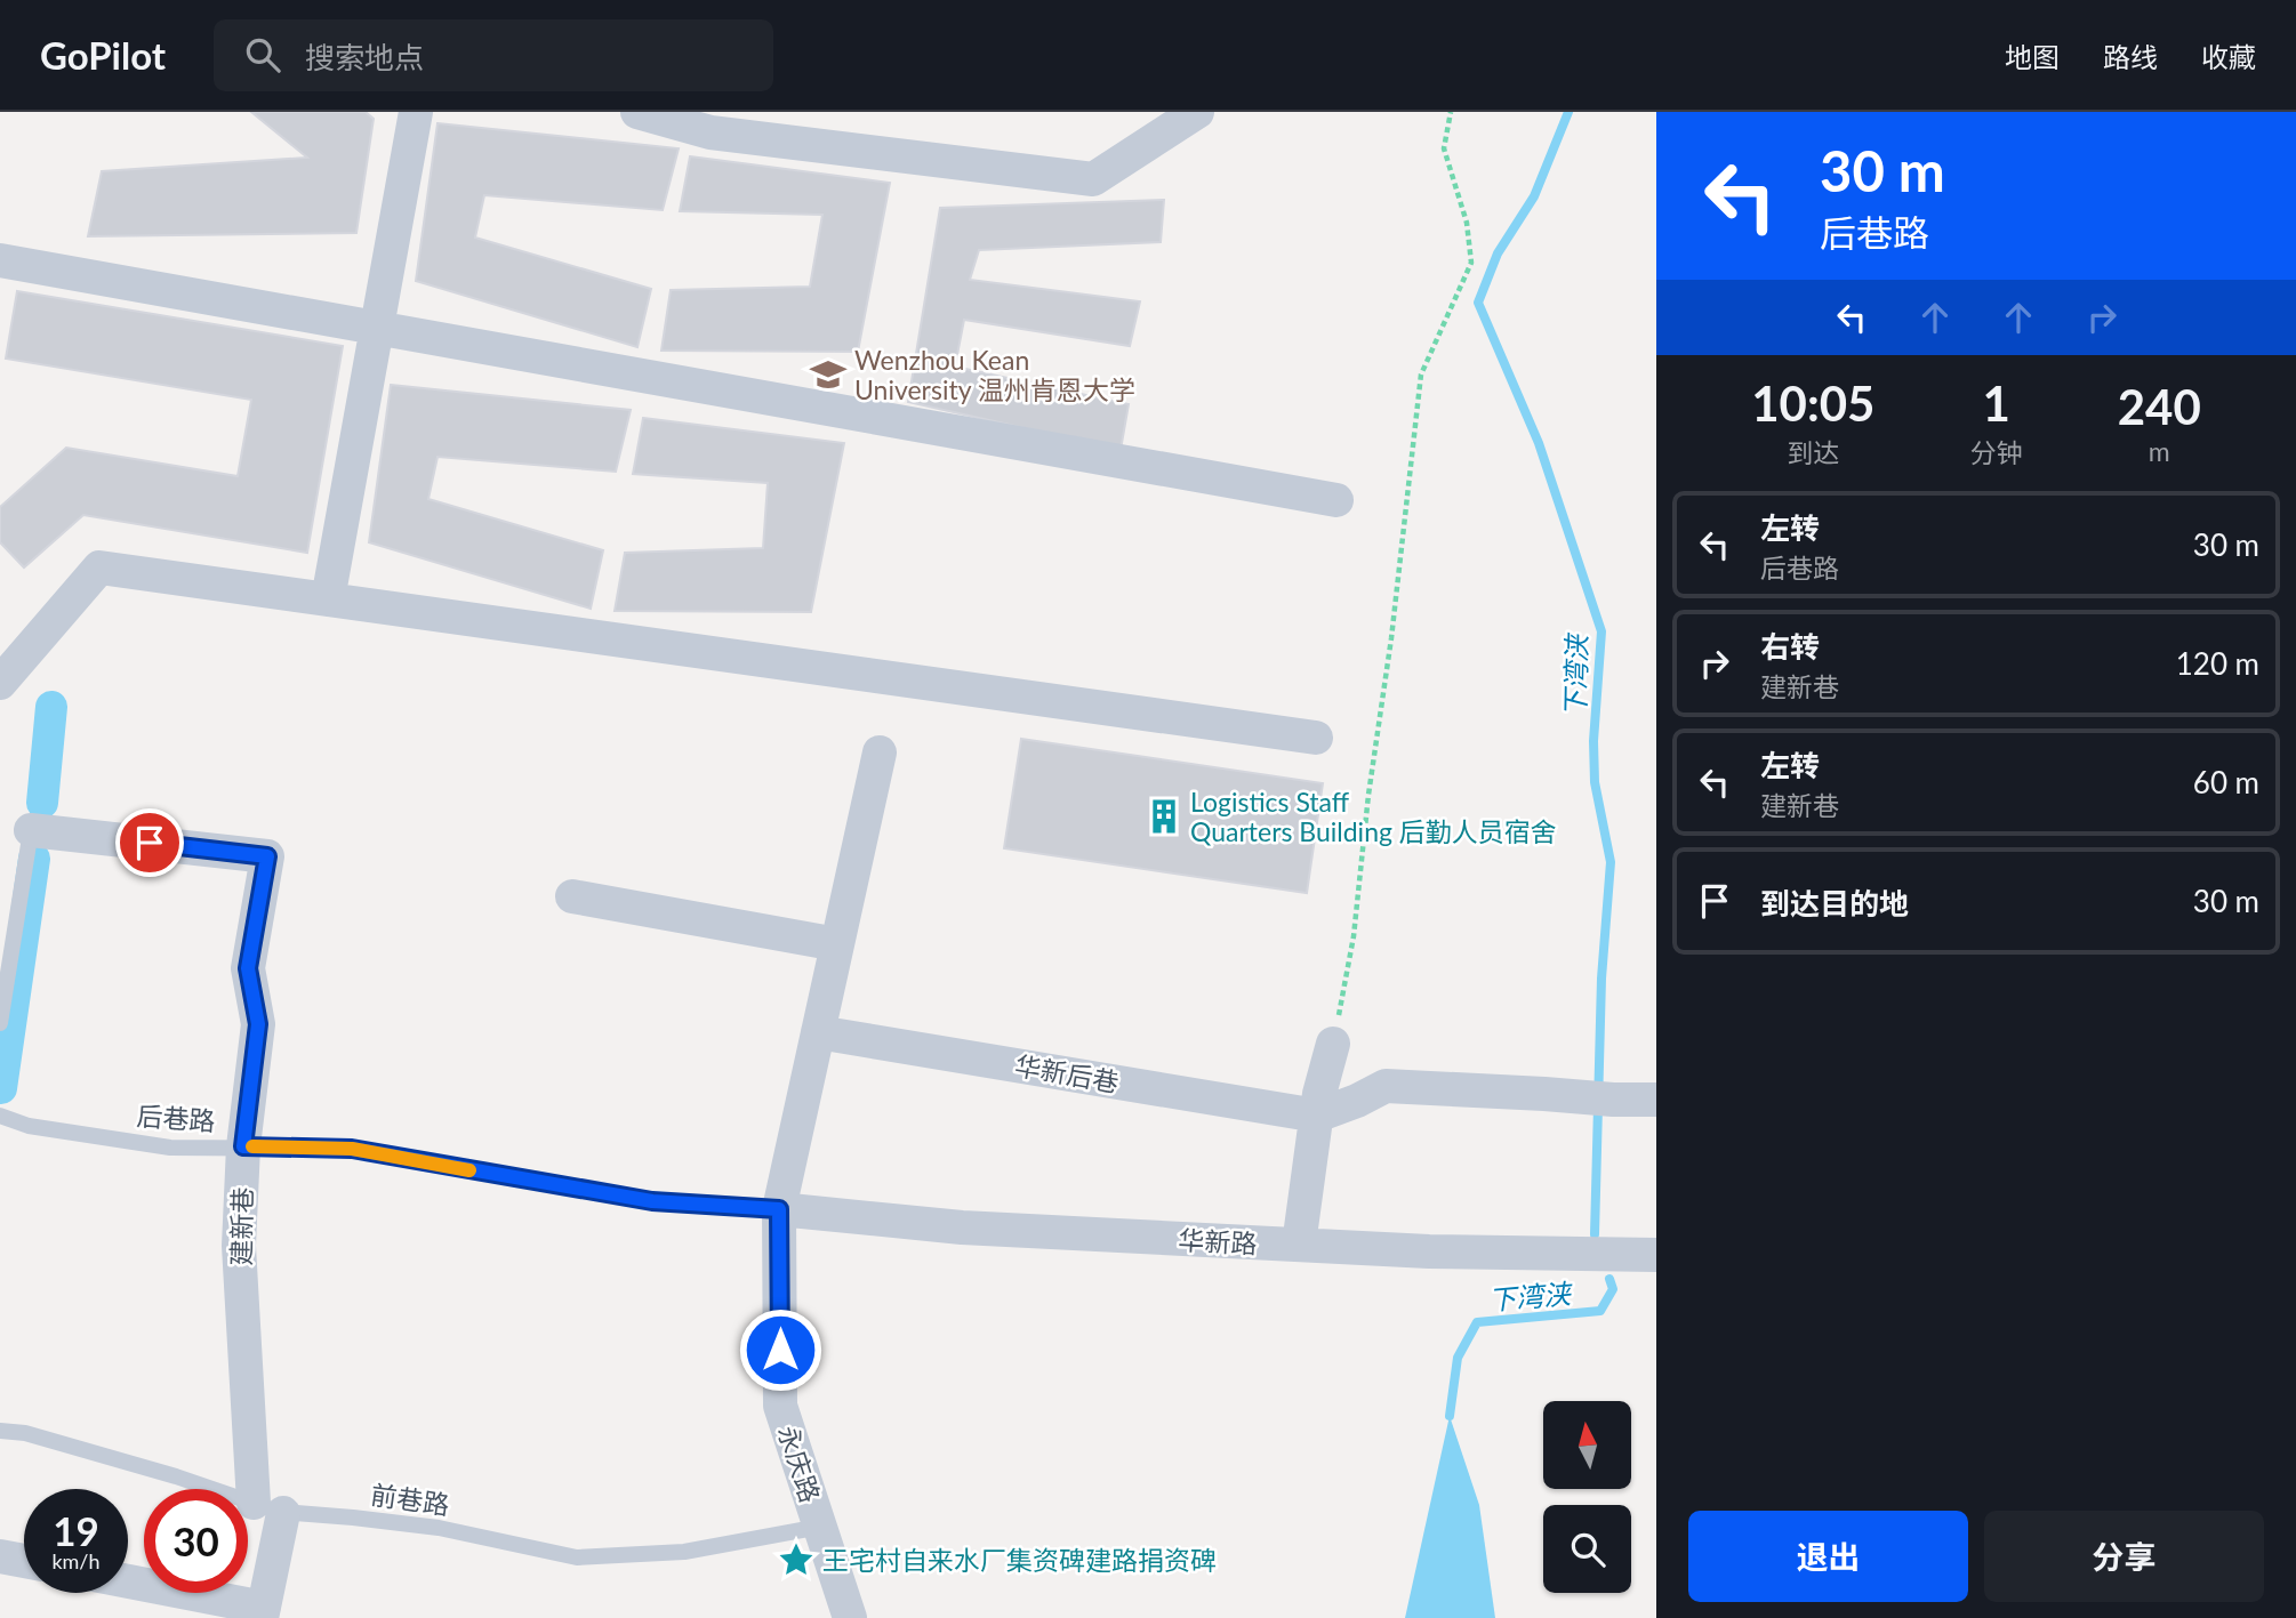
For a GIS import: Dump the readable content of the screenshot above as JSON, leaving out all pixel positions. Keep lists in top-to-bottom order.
{
  "streets": {
    "street": [
      "华新后巷",
      "建新巷",
      "华新路",
      "永庆路"
    ],
    "lane": ["后巷路", "前巷路"]
  },
  "crossings": [
    ["华新后巷", "永庆路"],
    ["后巷路", "建新巷"],
    ["后巷路", "华新路"],
    ["后巷路", "永庆路"],
    ["建新巷", "前巷路"],
    ["华新路", "永庆路"],
    ["永庆路", "前巷路"]
  ],
  "water": ["下湾浃"],
  "places": {
    "school or university": ["Wenzhou Kean University 温州肯恩大学"],
    "building": ["Logistics Staff Quarters Building 后勤人员宿舍"],
    "place": ["王宅村自来水厂集资碑建路捐资碑"]
  },
  "north": "top",
  "page": {
    "header": "GoPilot",
    "search": "搜索地点",
    "nav": ["地图", "路线", "收藏"],
    "turn": ["30 m", "后巷路"],
    "eta": [
      "10:05",
      "到达",
      "1",
      "分钟",
      "240",
      "m"
    ],
    "list": [
      {
        "name": "左转",
        "note": "后巷路",
        "value": "30 m"
      },
      {
        "name": "右转",
        "note": "建新巷",
        "value": "120 m"
      },
      {
        "name": "左转",
        "note": "建新巷",
        "value": "60 m"
      },
      {
        "name": "到达目的地",
        "value": "30 m"
      }
    ],
    "speed": "19 km/h",
    "limit": "30",
    "buttons": ["退出", "分享"]
  }
}
